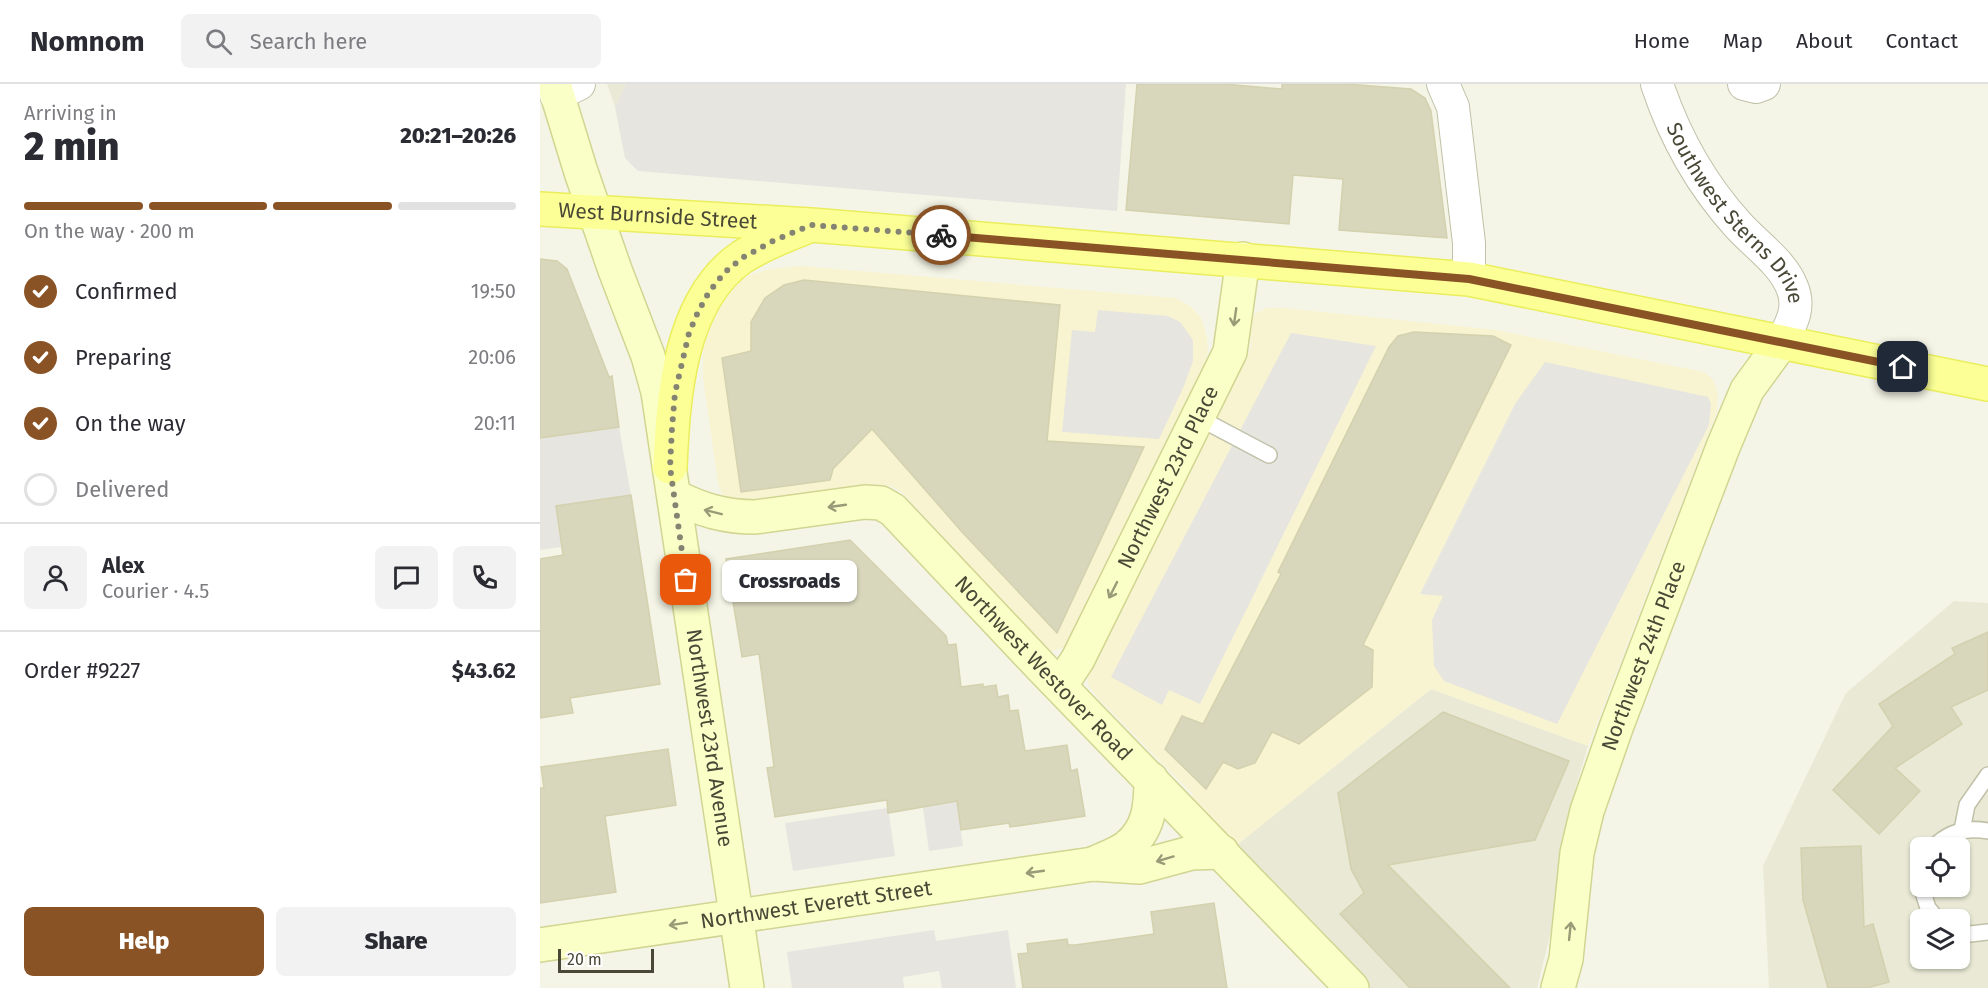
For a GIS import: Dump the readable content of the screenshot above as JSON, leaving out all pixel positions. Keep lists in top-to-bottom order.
{
  "streets": {
    "main road": [
      "West Burnside Street",
      "Northwest 23rd Place",
      "Northwest 24th Place",
      "Northwest Westover Road",
      "Northwest 23rd Avenue",
      "Northwest Everett Street"
    ],
    "street": ["Southwest Sterns Drive"]
  },
  "crossings": [
    ["Southwest Sterns Drive", "West Burnside Street"],
    ["Southwest Sterns Drive", "Northwest 24th Place"],
    ["West Burnside Street", "Northwest 23rd Place"],
    ["West Burnside Street", "Northwest 24th Place"],
    ["West Burnside Street", "Northwest 23rd Avenue"],
    ["Northwest 23rd Place", "Northwest Westover Road"],
    ["Northwest Westover Road", "Northwest 23rd Avenue"],
    ["Northwest Westover Road", "Northwest Everett Street"],
    ["Northwest 23rd Avenue", "Northwest Everett Street"]
  ],
  "one_way": [
    "Northwest 23rd Place",
    "Northwest 24th Place",
    "Northwest Westover Road",
    "Northwest Everett Street"
  ],
  "places": ["Crossroads"],
  "scale_bar": "20 m",
  "page": {
    "header": "Nomnom",
    "search": "Search here",
    "nav": [
      "Home",
      "Map",
      "About",
      "Contact"
    ],
    "heading": ["2 min", "Arriving in", "20:21–20:26"],
    "panel": [
      "Alex",
      "Courier · 4.5",
      "Order #9227",
      "$43.62"
    ],
    "bar": "On the way · 200 m",
    "list": [
      ["Confirmed", "19:50"],
      ["Preparing", "20:06"],
      ["On the way", "20:11"],
      "Delivered"
    ],
    "bubble": "Crossroads",
    "buttons": ["Help", "Share"],
    "scale": "20 m"
  }
}
